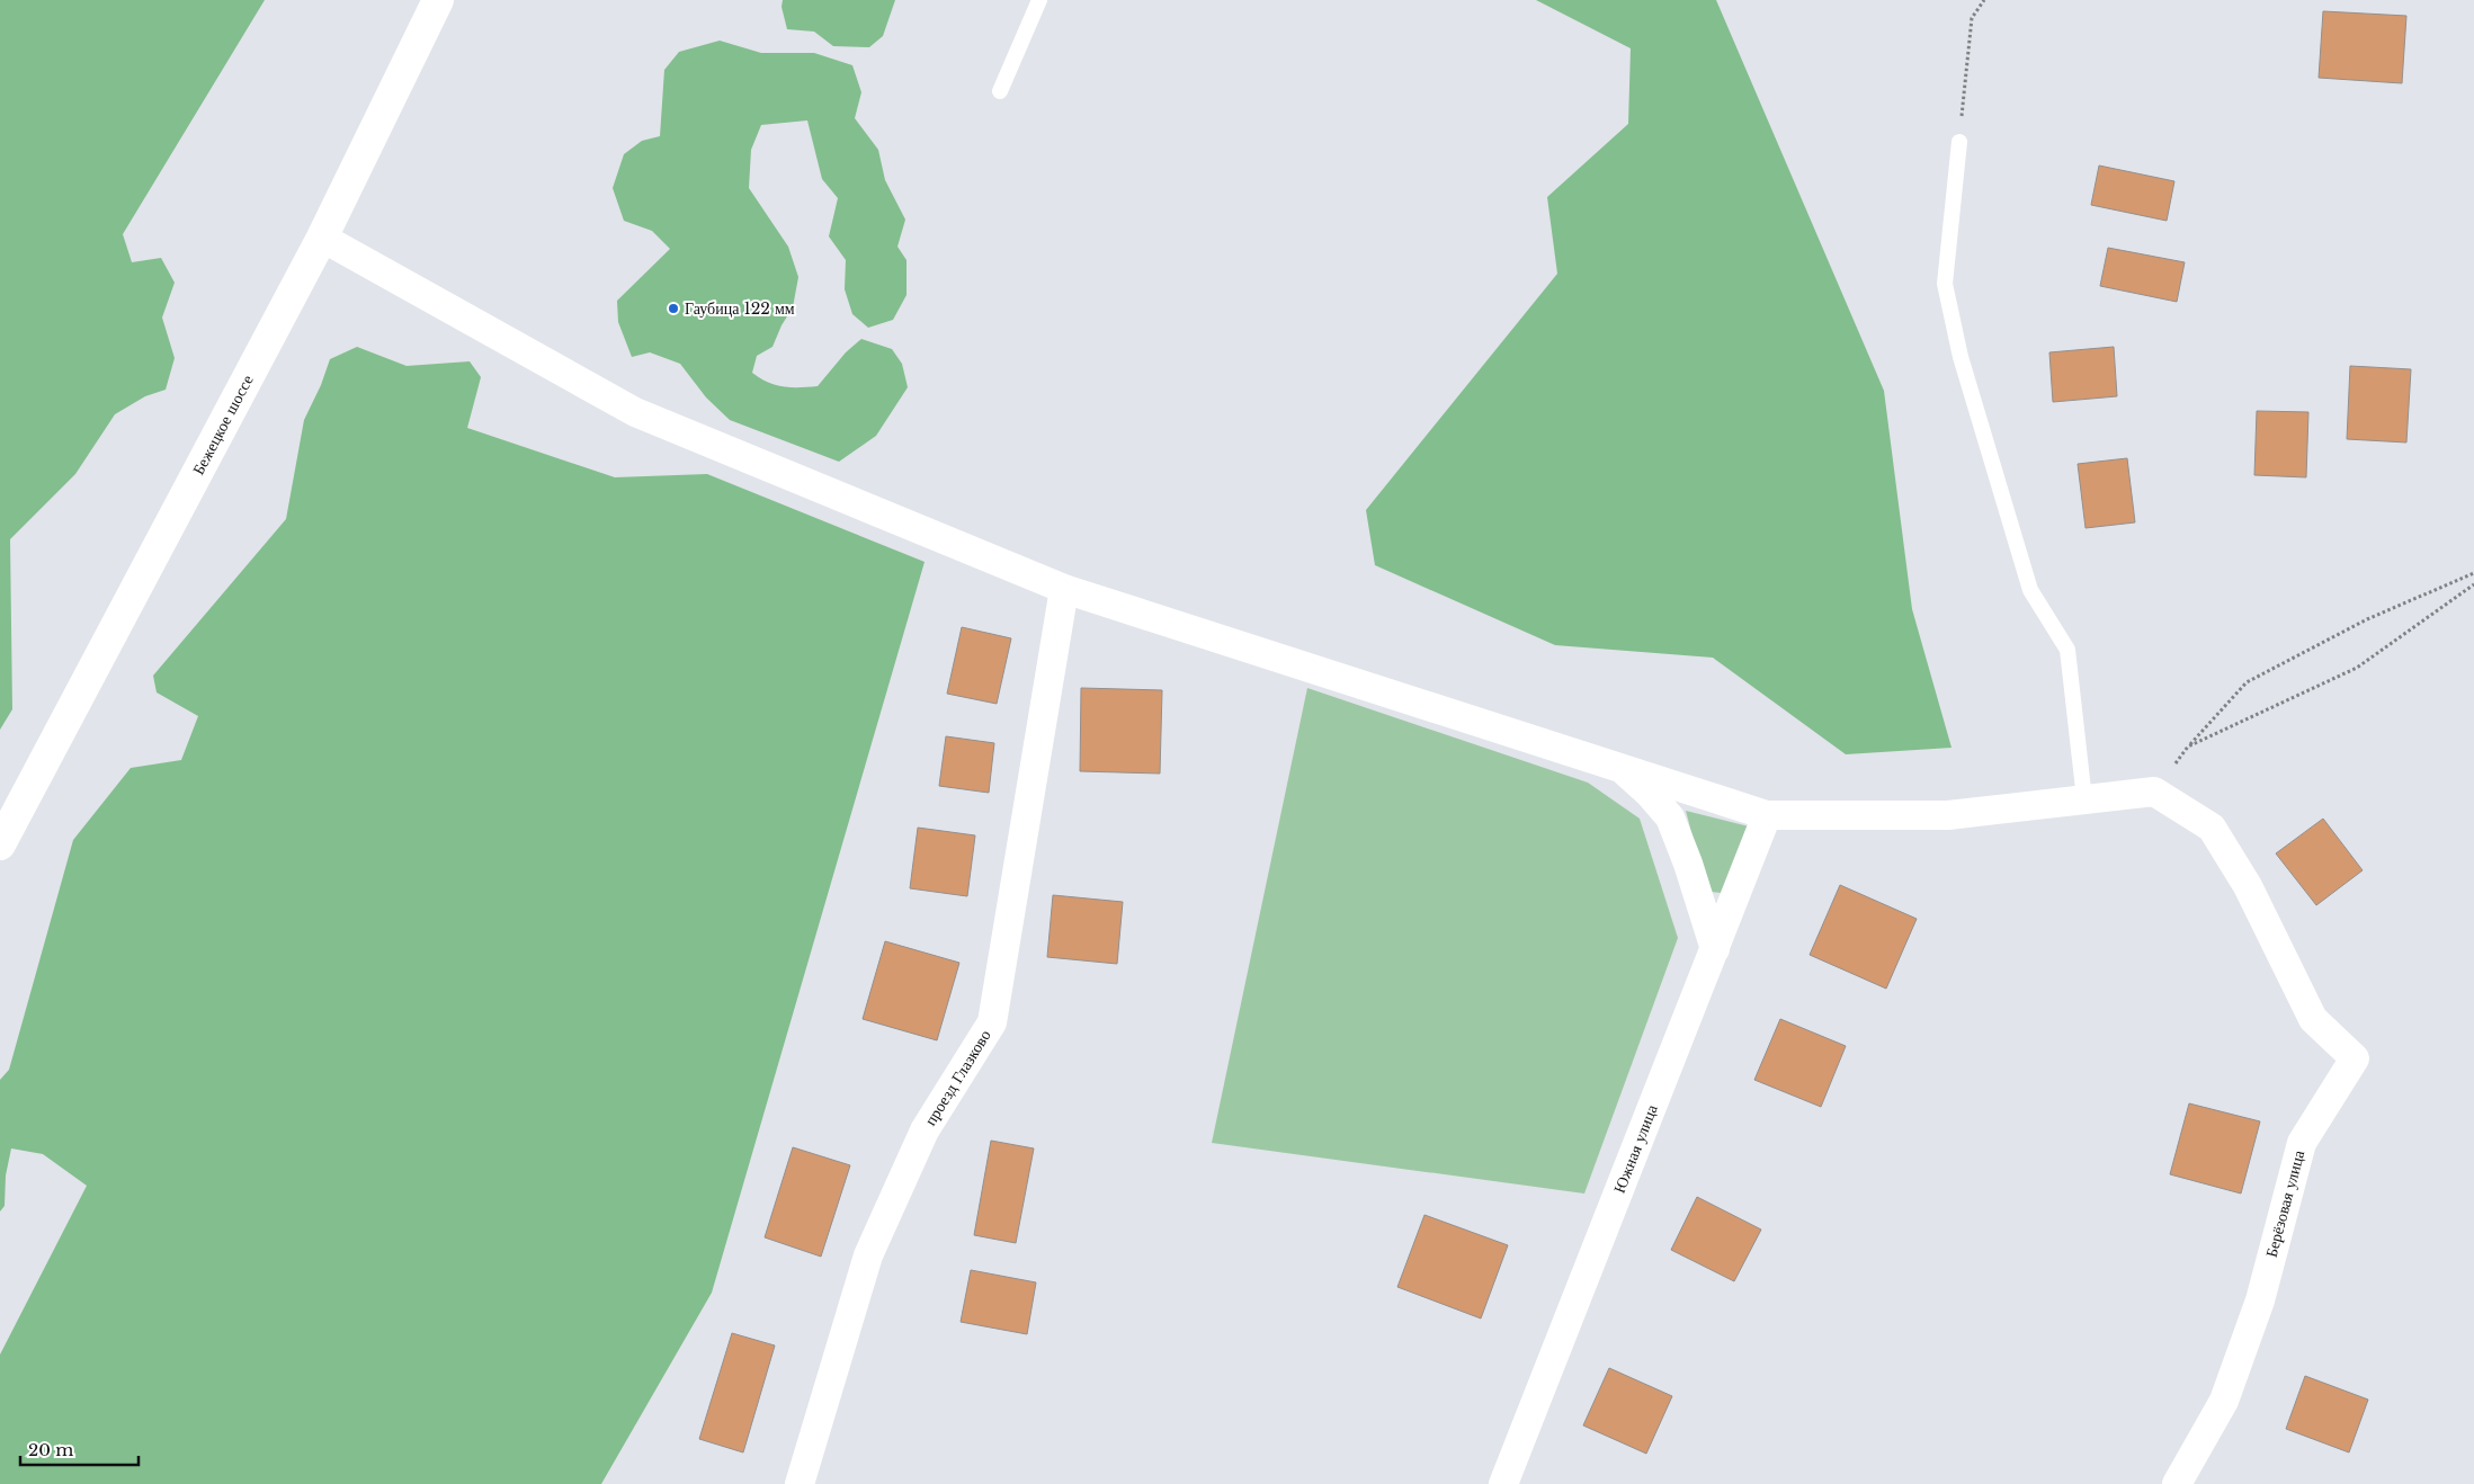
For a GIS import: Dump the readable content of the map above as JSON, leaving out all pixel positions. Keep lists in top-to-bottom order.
{
  "streets": {
    "main road": ["Бежецкое шоссе"],
    "street": ["проезд Глазково", "Южная улица", "Берёзовая улица"]
  },
  "places": ["Гаубица 122 мм"],
  "scale_bar": "20 m"
}
